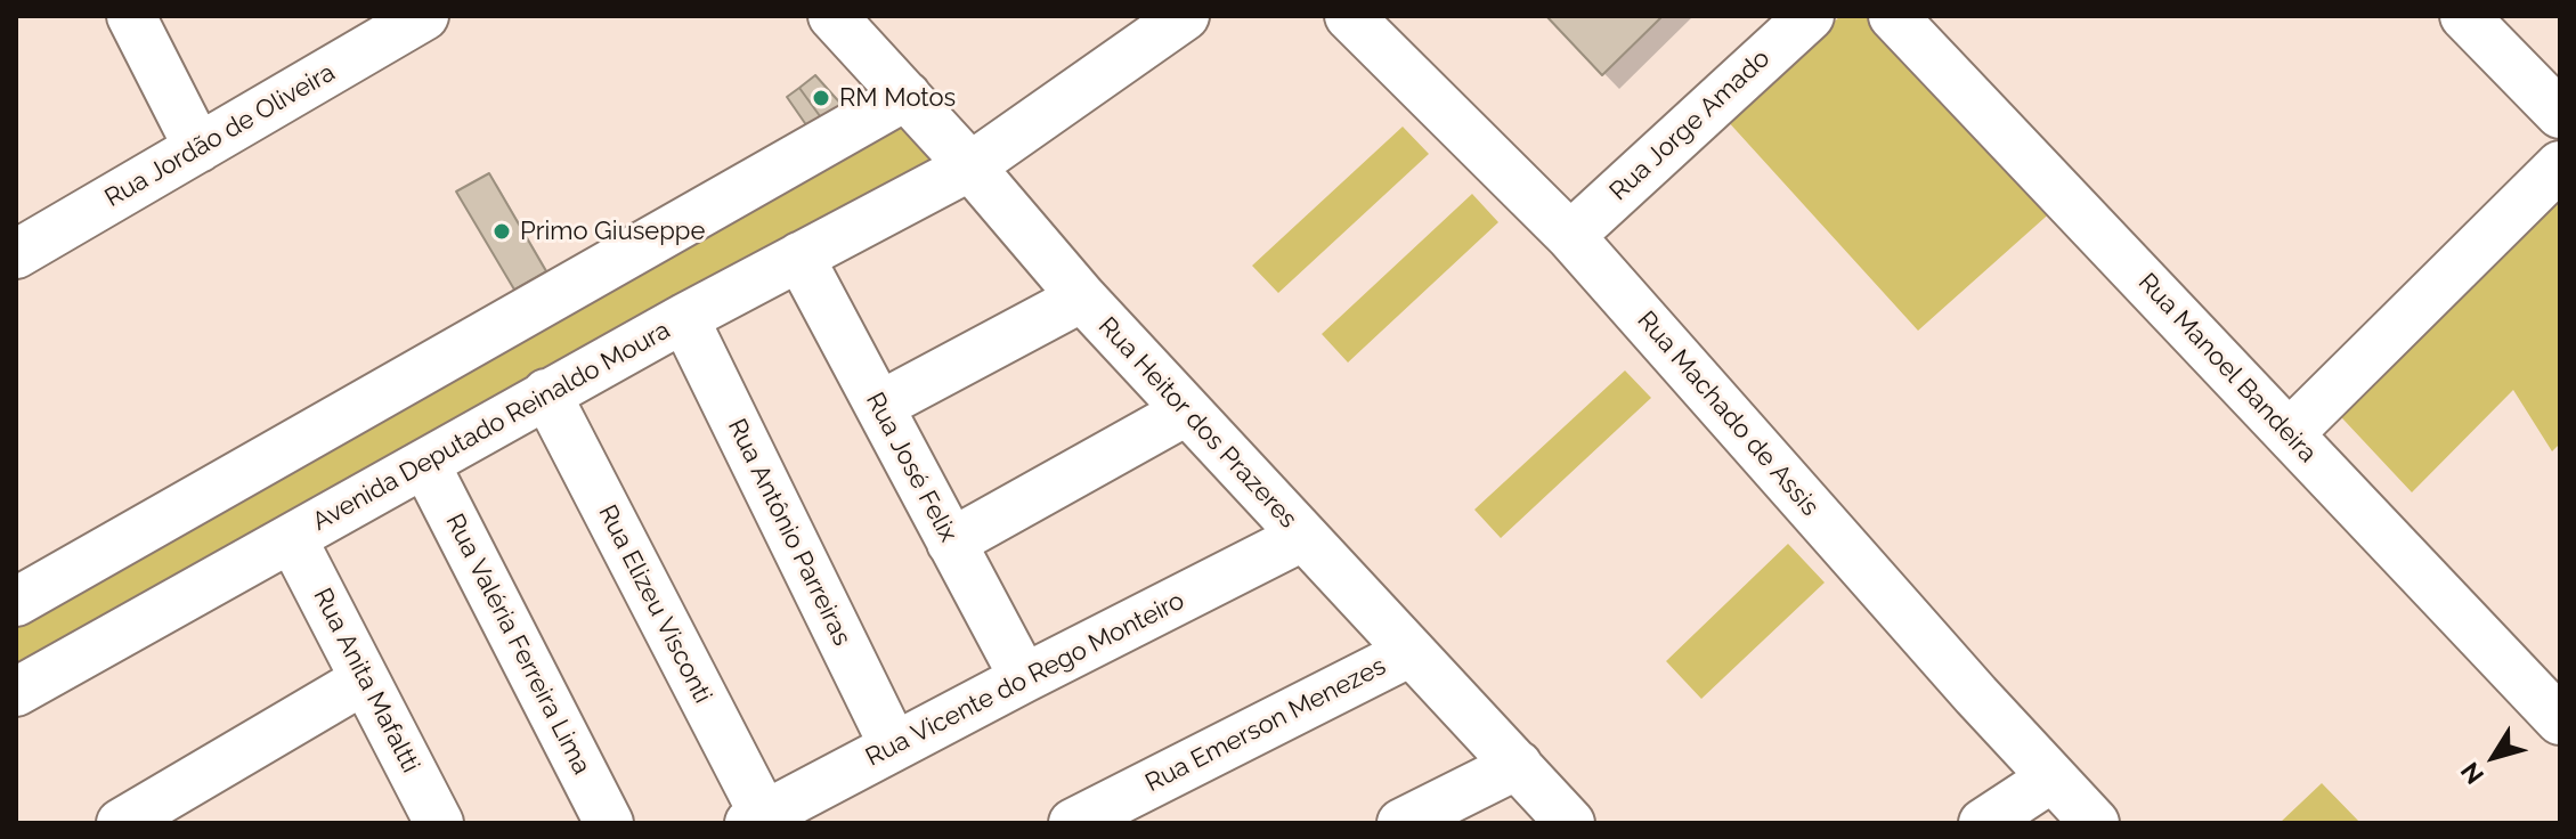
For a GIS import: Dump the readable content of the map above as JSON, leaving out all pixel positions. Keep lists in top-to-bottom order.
{
  "streets": {
    "street": [
      "Rua Jorge Amado",
      "Rua Jordão de Oliveira",
      "Rua Manoel Bandeira",
      "Rua Machado de Assis",
      "Rua Heitor dos Prazeres",
      "Avenida Deputado Reinaldo Moura",
      "Rua José Felix",
      "Rua Antônio Parreiras",
      "Rua Elizeu Visconti",
      "Rua Valéria Ferreira Lima",
      "Rua Vicente do Rego Monteiro",
      "Rua Anita Mafaltti",
      "Rua Emerson Menezes"
    ]
  },
  "crossings": [
    ["Rua Jorge Amado", "Rua Machado de Assis"],
    ["Rua Heitor dos Prazeres", "Avenida Deputado Reinaldo Moura"],
    ["Rua Heitor dos Prazeres", "Rua Vicente do Rego Monteiro"],
    ["Rua Heitor dos Prazeres", "Rua Emerson Menezes"],
    ["Avenida Deputado Reinaldo Moura", "Rua José Felix"],
    ["Avenida Deputado Reinaldo Moura", "Rua Antônio Parreiras"],
    ["Avenida Deputado Reinaldo Moura", "Rua Elizeu Visconti"],
    ["Avenida Deputado Reinaldo Moura", "Rua Valéria Ferreira Lima"],
    ["Avenida Deputado Reinaldo Moura", "Rua Anita Mafaltti"],
    ["Rua José Felix", "Rua Vicente do Rego Monteiro"],
    ["Rua Antônio Parreiras", "Rua Vicente do Rego Monteiro"],
    ["Rua Elizeu Visconti", "Rua Vicente do Rego Monteiro"]
  ],
  "places": ["RM Motos", "Primo Giuseppe"],
  "north": "bottom left"
}
